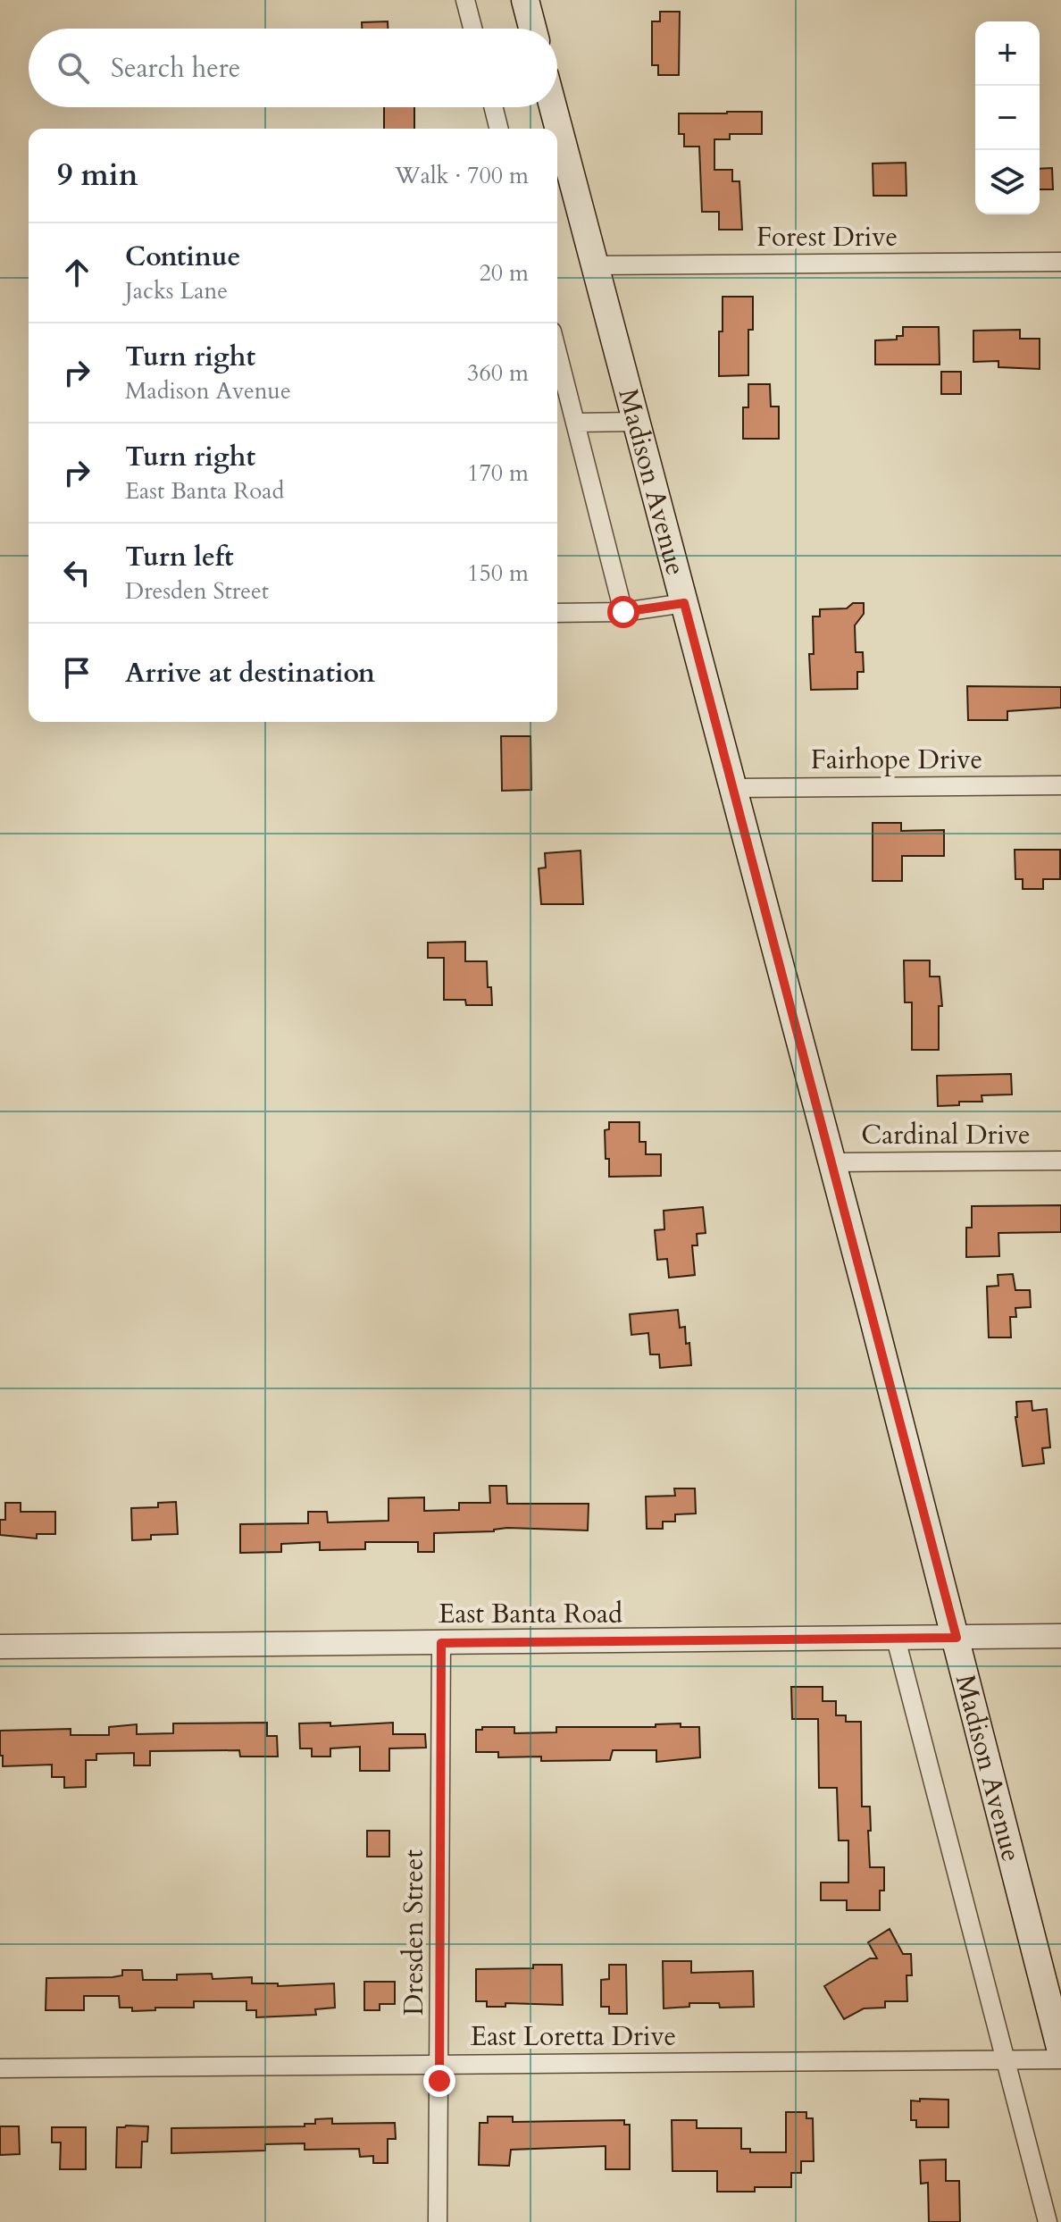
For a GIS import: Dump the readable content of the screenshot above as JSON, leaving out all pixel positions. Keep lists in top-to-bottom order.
{
  "streets": {
    "main road": ["Madison Avenue"],
    "street": [
      "Forest Drive",
      "Fairhope Drive",
      "Cardinal Drive",
      "East Banta Road",
      "Dresden Street",
      "East Loretta Drive"
    ]
  },
  "crossings": [
    ["Forest Drive", "Madison Avenue"],
    ["Madison Avenue", "Fairhope Drive"],
    ["Madison Avenue", "Cardinal Drive"],
    ["Madison Avenue", "East Banta Road"],
    ["East Banta Road", "Dresden Street"],
    ["Dresden Street", "East Loretta Drive"]
  ],
  "page": {
    "map_buttons": ["+", "−"],
    "search": "Search here",
    "heading": ["9 min", "Walk · 700 m"],
    "list": [
      ["Continue", "Jacks Lane", "20 m"],
      ["Turn right", "Madison Avenue", "360 m"],
      ["Turn right", "East Banta Road", "170 m"],
      ["Turn left", "Dresden Street", "150 m"],
      "Arrive at destination"
    ]
  }
}
